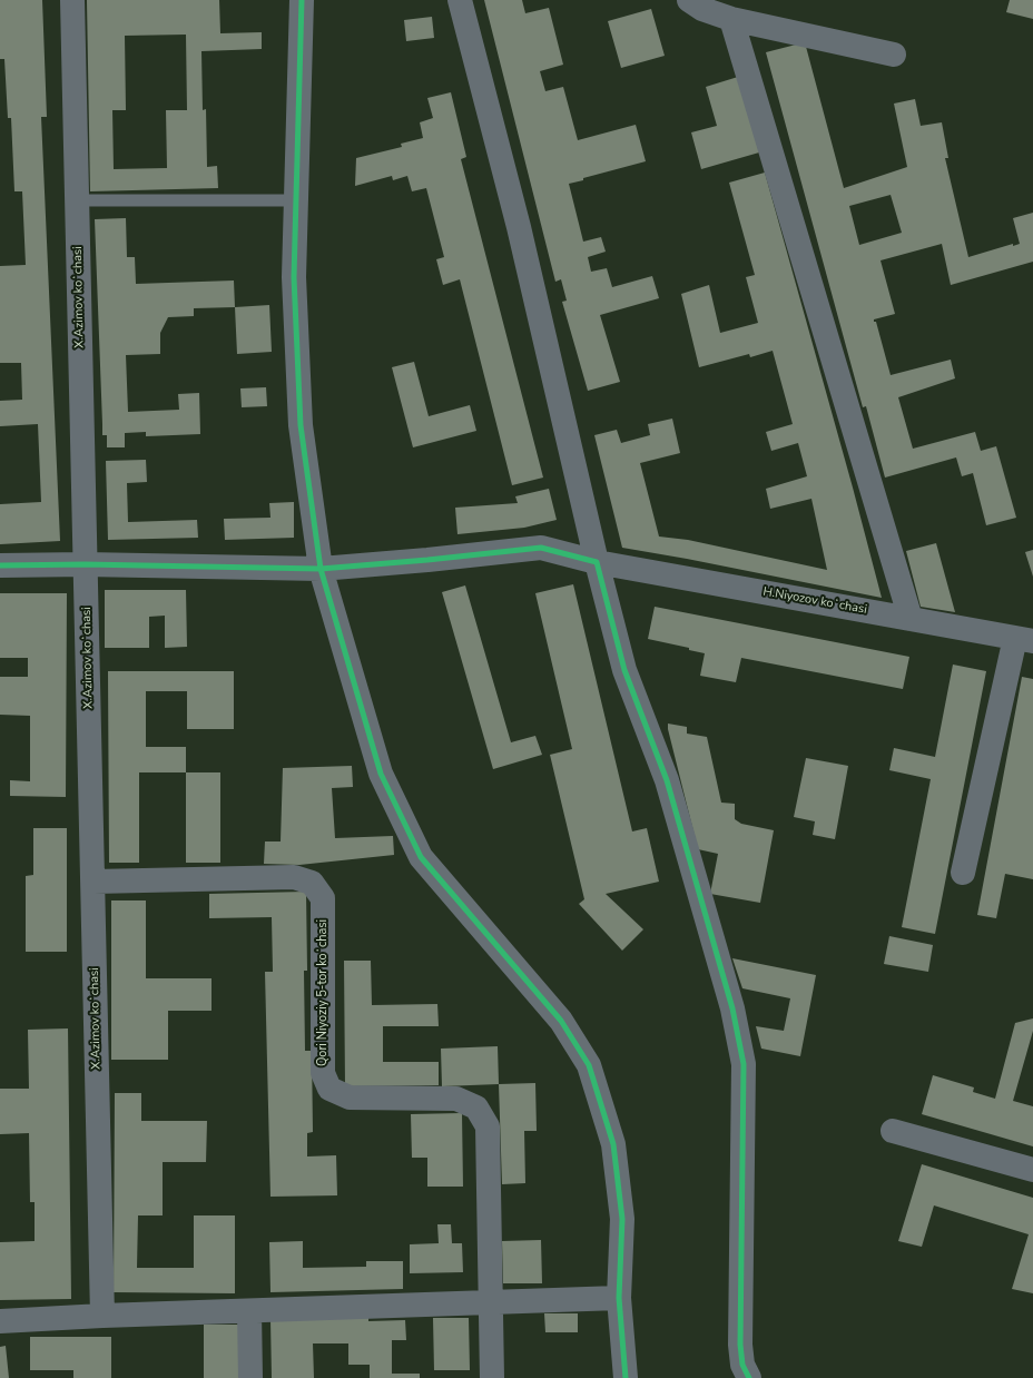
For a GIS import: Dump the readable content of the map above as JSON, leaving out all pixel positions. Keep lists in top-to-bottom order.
{
  "streets": {
    "street": ["X.Azimov koʻchasi", "H.Niyozov koʻchasi", "Qori Niyoziy 5-tor koʻchasi"]
  },
  "crossings": [
    ["X.Azimov koʻchasi", "H.Niyozov koʻchasi"],
    ["X.Azimov koʻchasi", "Qori Niyoziy 5-tor koʻchasi"]
  ]
}
